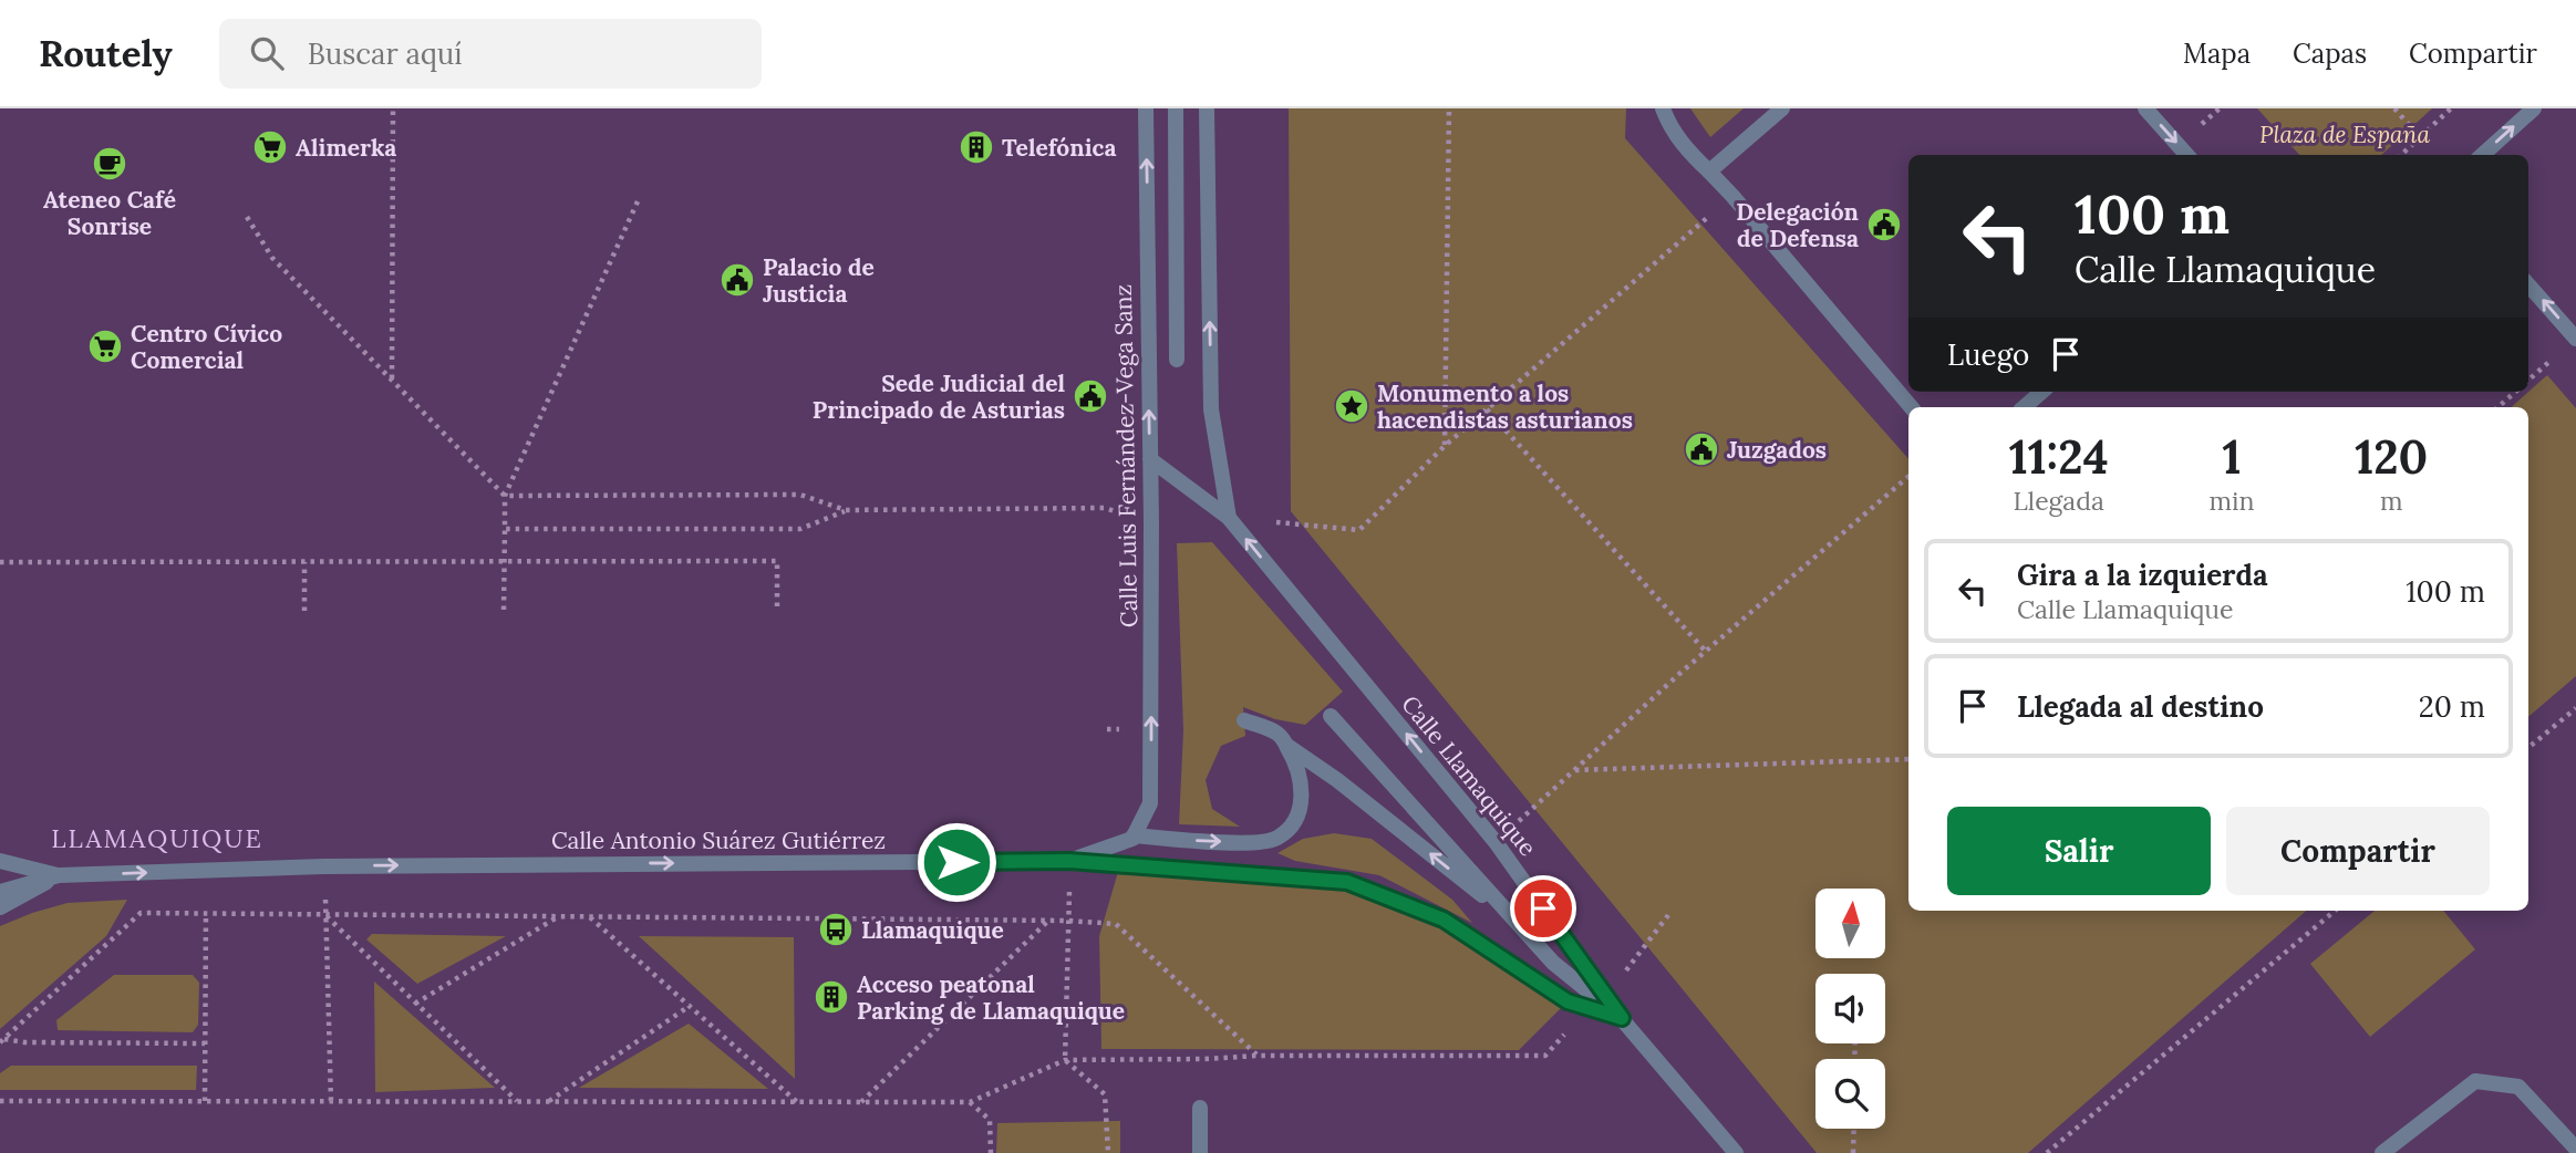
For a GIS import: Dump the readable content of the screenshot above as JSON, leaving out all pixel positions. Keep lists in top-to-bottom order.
{
  "streets": {
    "street": ["Calle Luis Fernández-Vega Sanz", "Calle Llamaquique", "Calle Antonio Suárez Gutiérrez"]
  },
  "crossings": [
    ["Calle Luis Fernández-Vega Sanz", "Calle Llamaquique"],
    ["Calle Llamaquique", "Calle Antonio Suárez Gutiérrez"]
  ],
  "one_way": ["Calle Antonio Suárez Gutiérrez"],
  "districts": ["LLAMAQUIQUE"],
  "parks": ["Plaza de España"],
  "places": {
    "supermarket": ["Alimerka", "Centro Cívico Comercial"],
    "building": ["Telefónica", "Acceso peatonal Parking de Llamaquique"],
    "cafe": ["Ateneo Café Sonrise"],
    "public building": [
      "Delegación de Defensa",
      "Palacio de Justicia",
      "Sede Judicial del Principado de Asturias",
      "Juzgados"
    ],
    "place": ["Monumento a los hacendistas asturianos"],
    "bus stop": ["Llamaquique"]
  },
  "north": "top",
  "page": {
    "header": "Routely",
    "search": "Buscar aquí",
    "nav": ["Mapa", "Capas", "Compartir"],
    "turn": ["100 m", "Calle Llamaquique"],
    "then": "Luego",
    "eta": [
      "11:24",
      "Llegada",
      "1",
      "min",
      "120",
      "m"
    ],
    "list": [
      {
        "name": "Gira a la izquierda",
        "note": "Calle Llamaquique",
        "value": "100 m"
      },
      {
        "name": "Llegada al destino",
        "value": "20 m"
      }
    ],
    "buttons": ["Salir", "Compartir"]
  }
}
